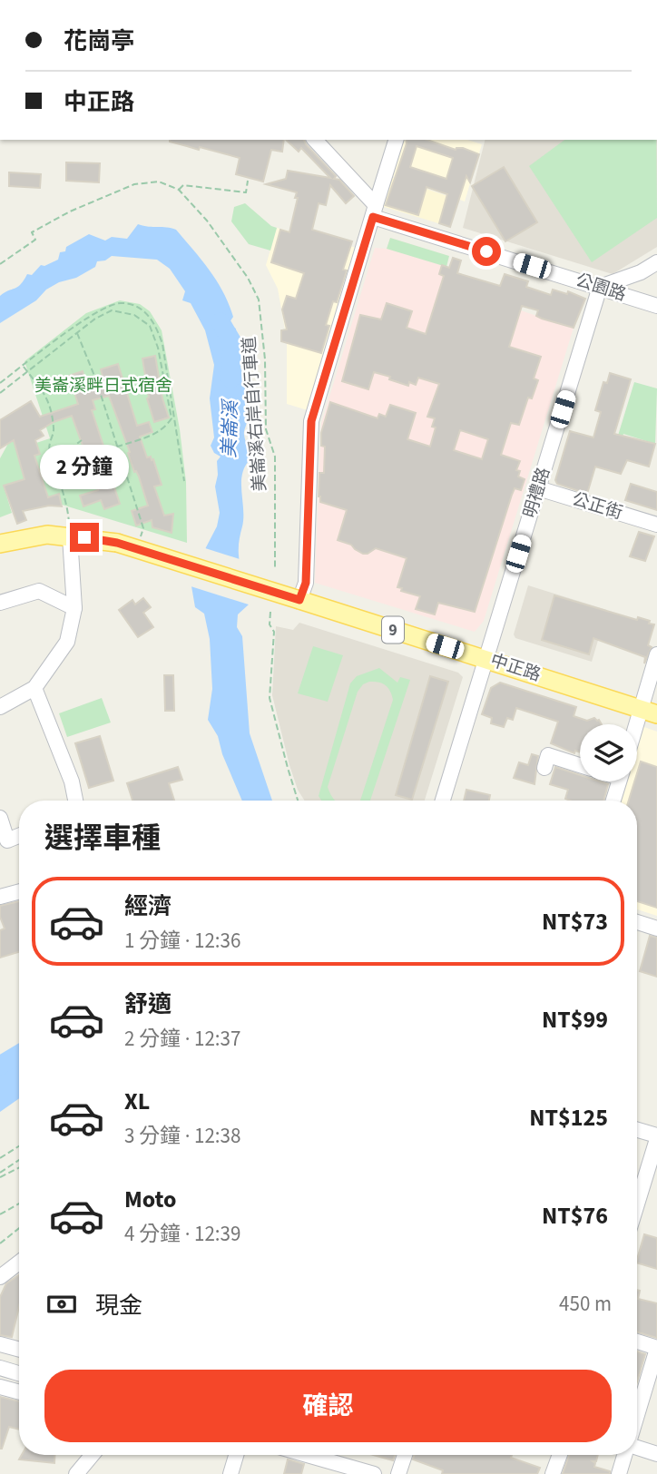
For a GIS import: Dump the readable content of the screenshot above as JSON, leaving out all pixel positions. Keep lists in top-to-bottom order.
{
  "streets": {
    "main road": ["9", "中正路"],
    "street": ["公園路", "明禮路", "公正街"],
    "path": ["美崙溪右岸自行車道"]
  },
  "crossings": [
    ["公園路", "明禮路"],
    ["明禮路", "公正街"],
    ["明禮路", "中正路"],
    ["9", "中正路"]
  ],
  "water": ["美崙溪"],
  "parks": ["美崙溪畔日式宿舍"],
  "page": {
    "banner": ["花崗亭", "中正路"],
    "bubble": "2 分鐘",
    "heading": "選擇車種",
    "list": [
      {
        "name": "經濟",
        "note": "1 分鐘 · 12:36",
        "value": "NT$73"
      },
      {
        "name": "舒適",
        "note": "2 分鐘 · 12:37",
        "value": "NT$99"
      },
      {
        "name": "XL",
        "note": "3 分鐘 · 12:38",
        "value": "NT$125"
      },
      {
        "name": "Moto",
        "note": "4 分鐘 · 12:39",
        "value": "NT$76"
      }
    ],
    "pay": ["現金", "450 m"],
    "buttons": "確認"
  }
}
